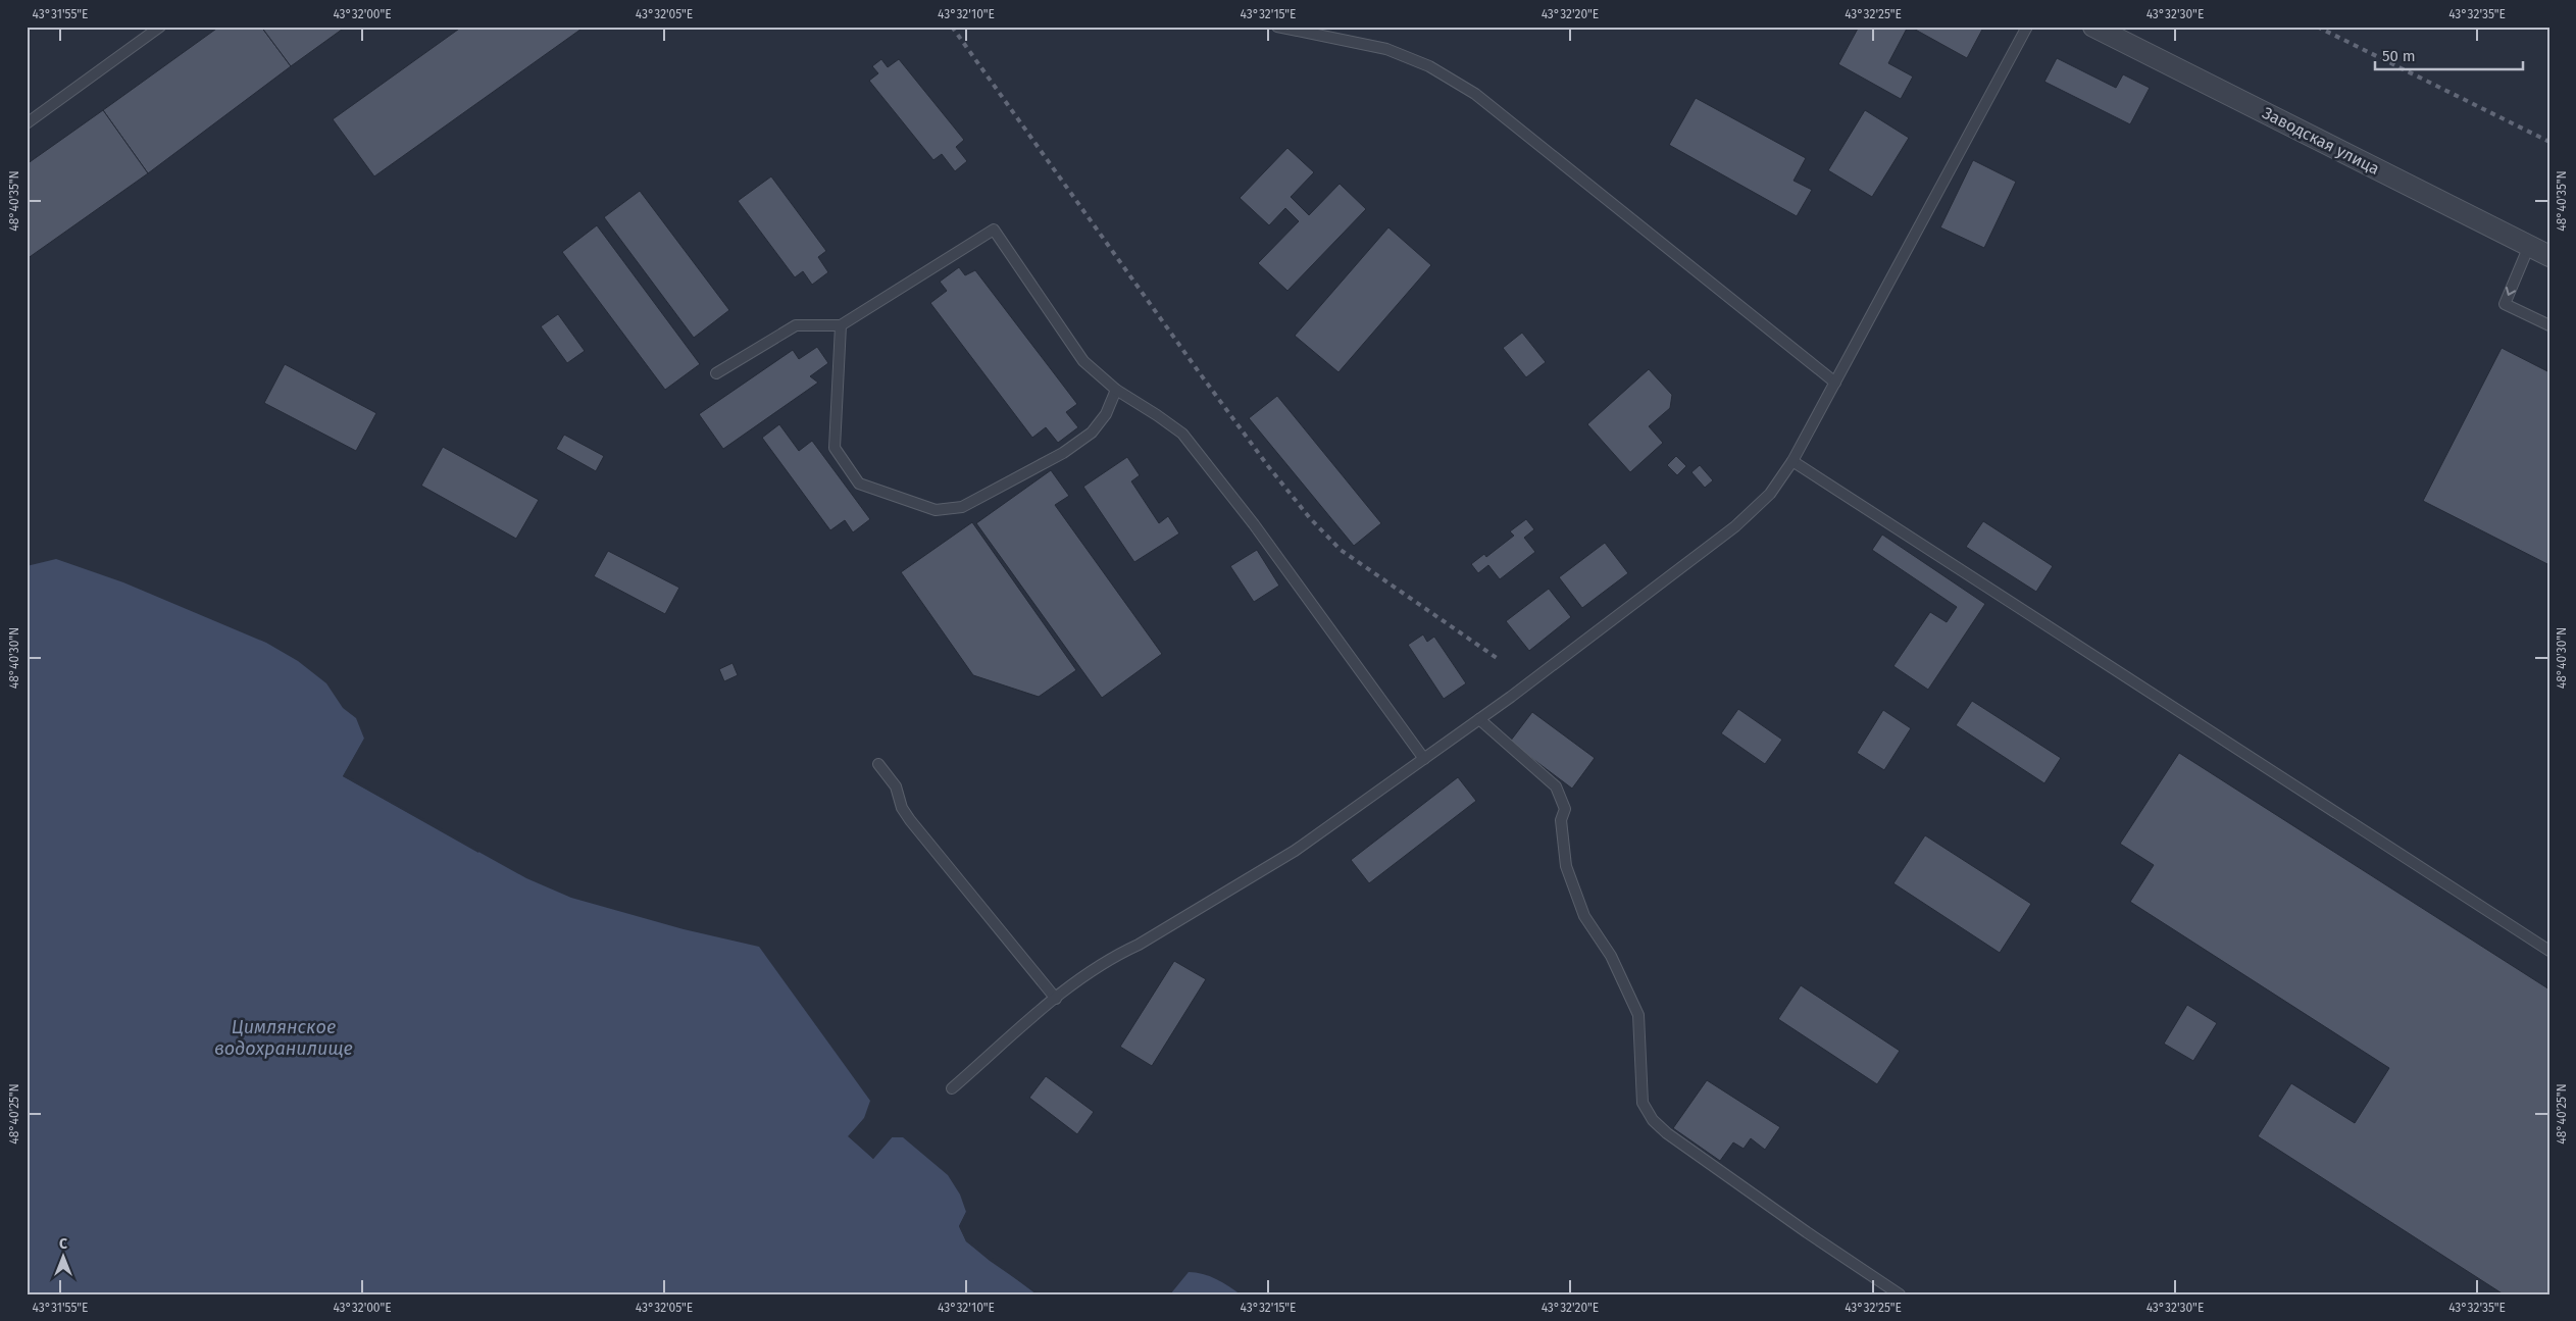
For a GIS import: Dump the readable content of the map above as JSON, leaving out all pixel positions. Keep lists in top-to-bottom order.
{
  "streets": {
    "street": ["Заводская улица"]
  },
  "water": ["Цимлянское водохранилище"],
  "scale_bar": "50 m",
  "north": "top",
  "coordinates": [
    "43°31'55\"E",
    "43°32'00\"E",
    "43°32'05\"E",
    "43°32'10\"E",
    "43°32'15\"E",
    "43°32'20\"E",
    "43°32'25\"E",
    "43°32'30\"E",
    "43°32'35\"E",
    "48°40'35\"N",
    "48°40'30\"N",
    "48°40'25\"N"
  ]
}
